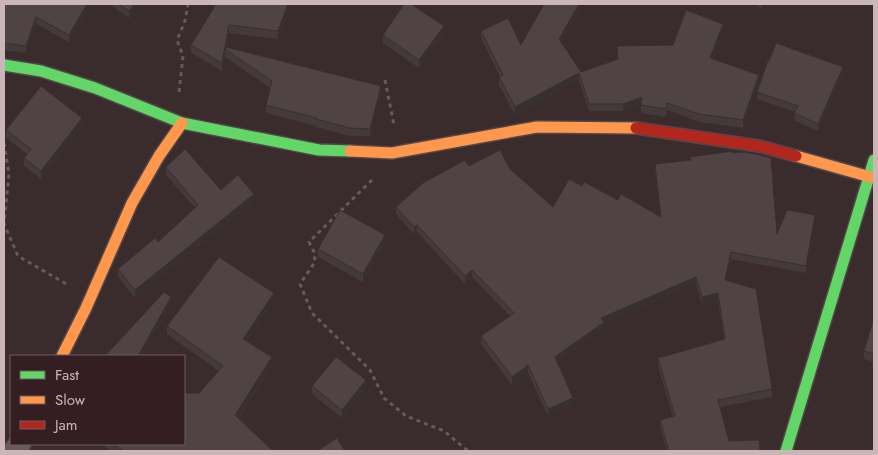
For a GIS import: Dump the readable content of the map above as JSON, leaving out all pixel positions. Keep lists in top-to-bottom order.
{
  "legend": ["Fast", "Slow", "Jam"]
}
